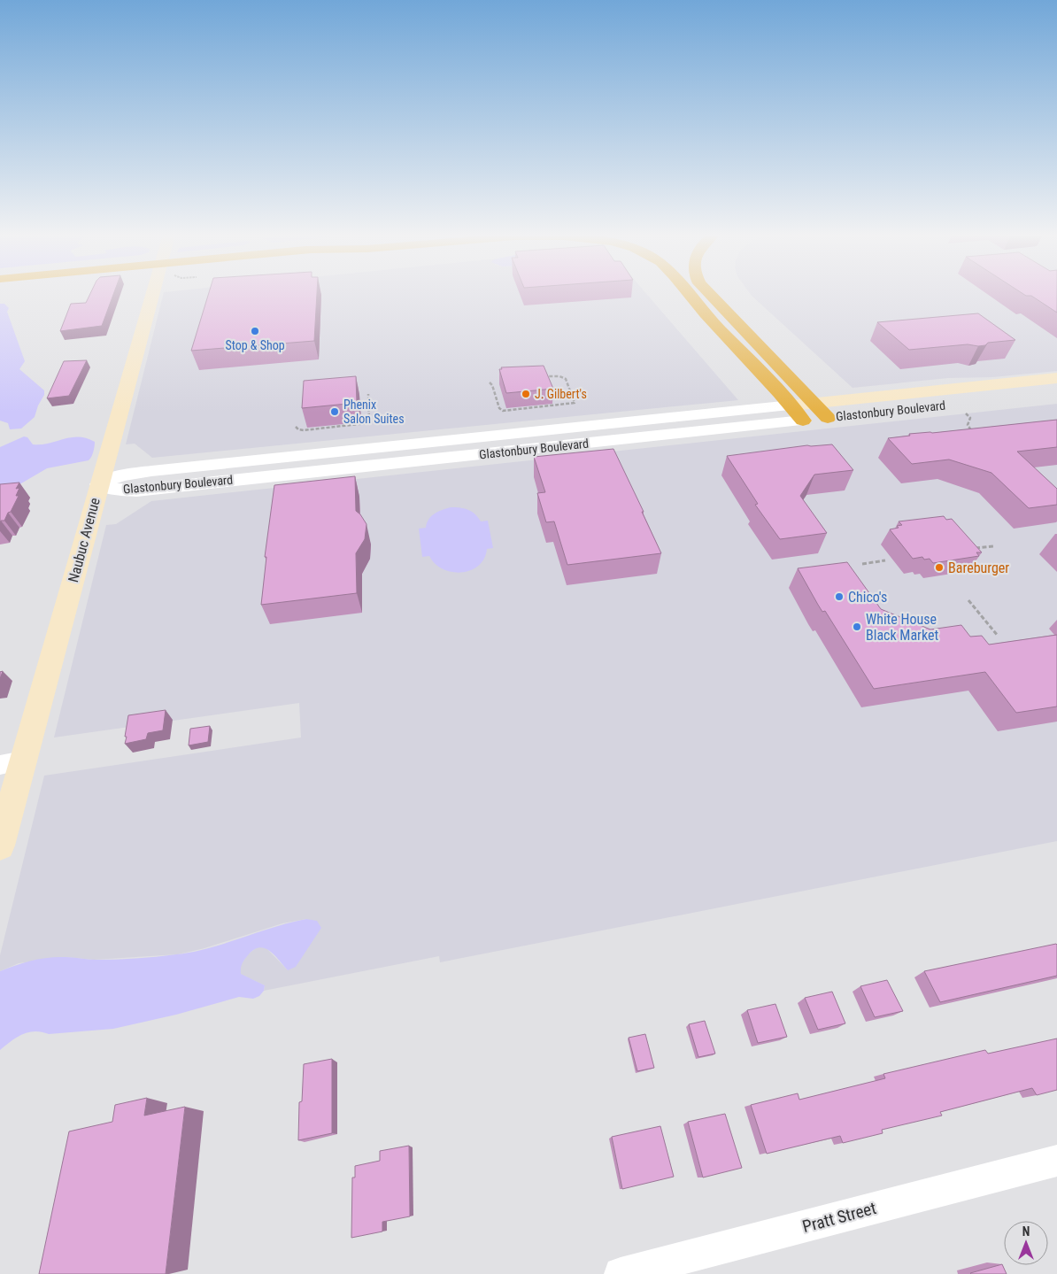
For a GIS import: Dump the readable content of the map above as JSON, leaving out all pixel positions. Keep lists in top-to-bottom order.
{
  "streets": {
    "main road": ["Glastonbury Boulevard", "Naubuc Avenue"],
    "street": ["Pratt Street"]
  },
  "crossings": [
    ["Glastonbury Boulevard", "Naubuc Avenue"]
  ],
  "places": [
    "Stop & Shop",
    "J. Gilbert's",
    "Phenix Salon Suites",
    "Bareburger",
    "Chico's",
    "White House Black Market"
  ],
  "north": "top"
}
